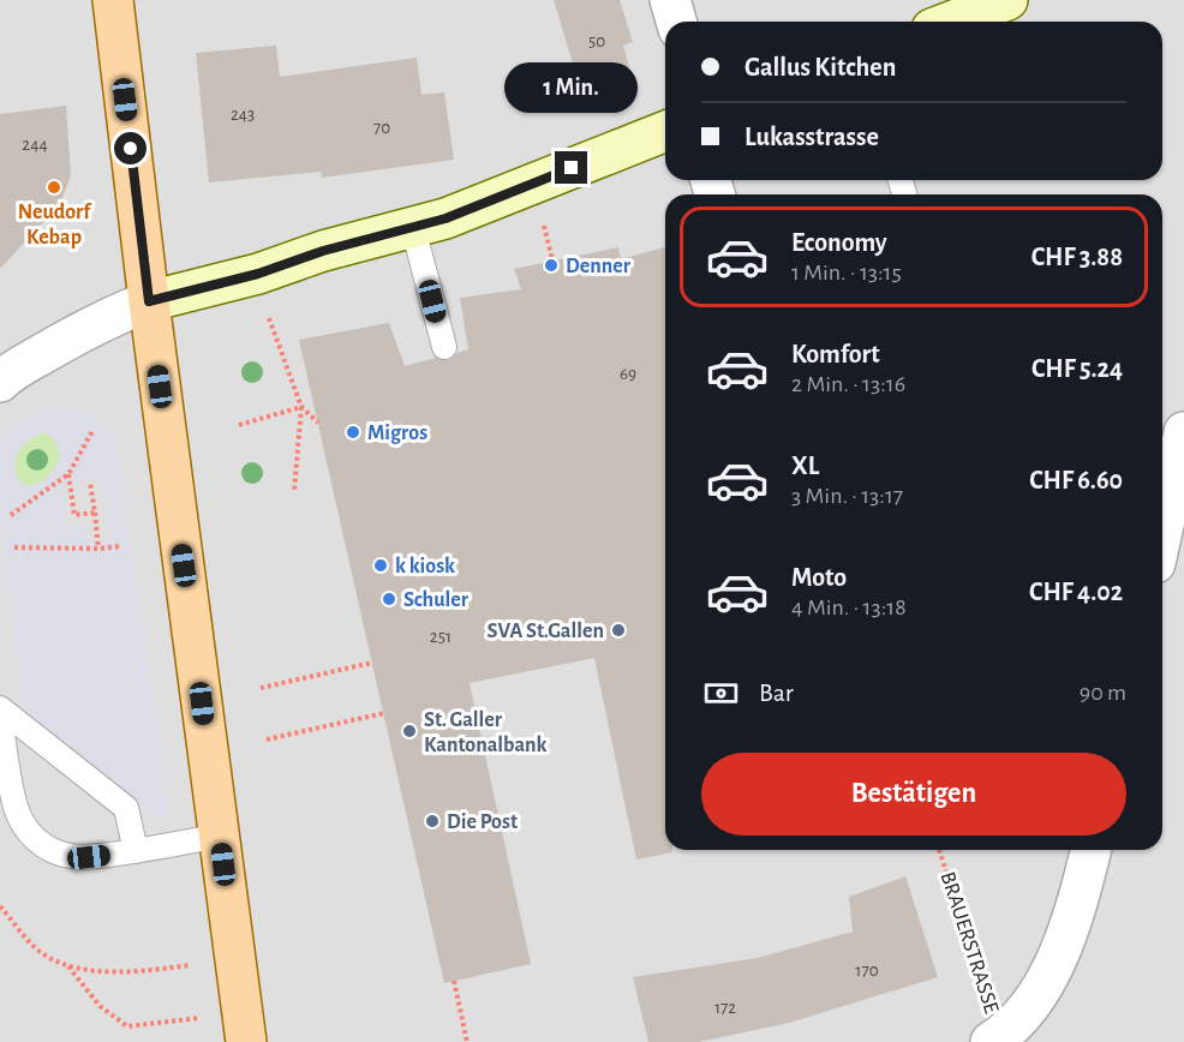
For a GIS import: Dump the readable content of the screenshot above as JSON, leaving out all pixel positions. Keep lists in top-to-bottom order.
{
  "streets": {
    "path": ["BRAUERSTRASSE"]
  },
  "places": [
    "Neudorf Kebap",
    "Denner",
    "Migros",
    "k kiosk",
    "Schuler",
    "SVA St.Gallen",
    "St. Galler Kantonalbank",
    "Die Post"
  ],
  "house_numbers": [
    "50",
    "243",
    "70",
    "244",
    "69",
    "251",
    "170",
    "172"
  ],
  "page": {
    "banner": ["Gallus Kitchen", "Lukasstrasse"],
    "bubble": "1 Min.",
    "list": [
      {
        "name": "Economy",
        "note": "1 Min. · 13:15",
        "value": "CHF 3.88"
      },
      {
        "name": "Komfort",
        "note": "2 Min. · 13:16",
        "value": "CHF 5.24"
      },
      {
        "name": "XL",
        "note": "3 Min. · 13:17",
        "value": "CHF 6.60"
      },
      {
        "name": "Moto",
        "note": "4 Min. · 13:18",
        "value": "CHF 4.02"
      }
    ],
    "pay": ["Bar", "90 m"],
    "buttons": "Bestätigen"
  }
}
